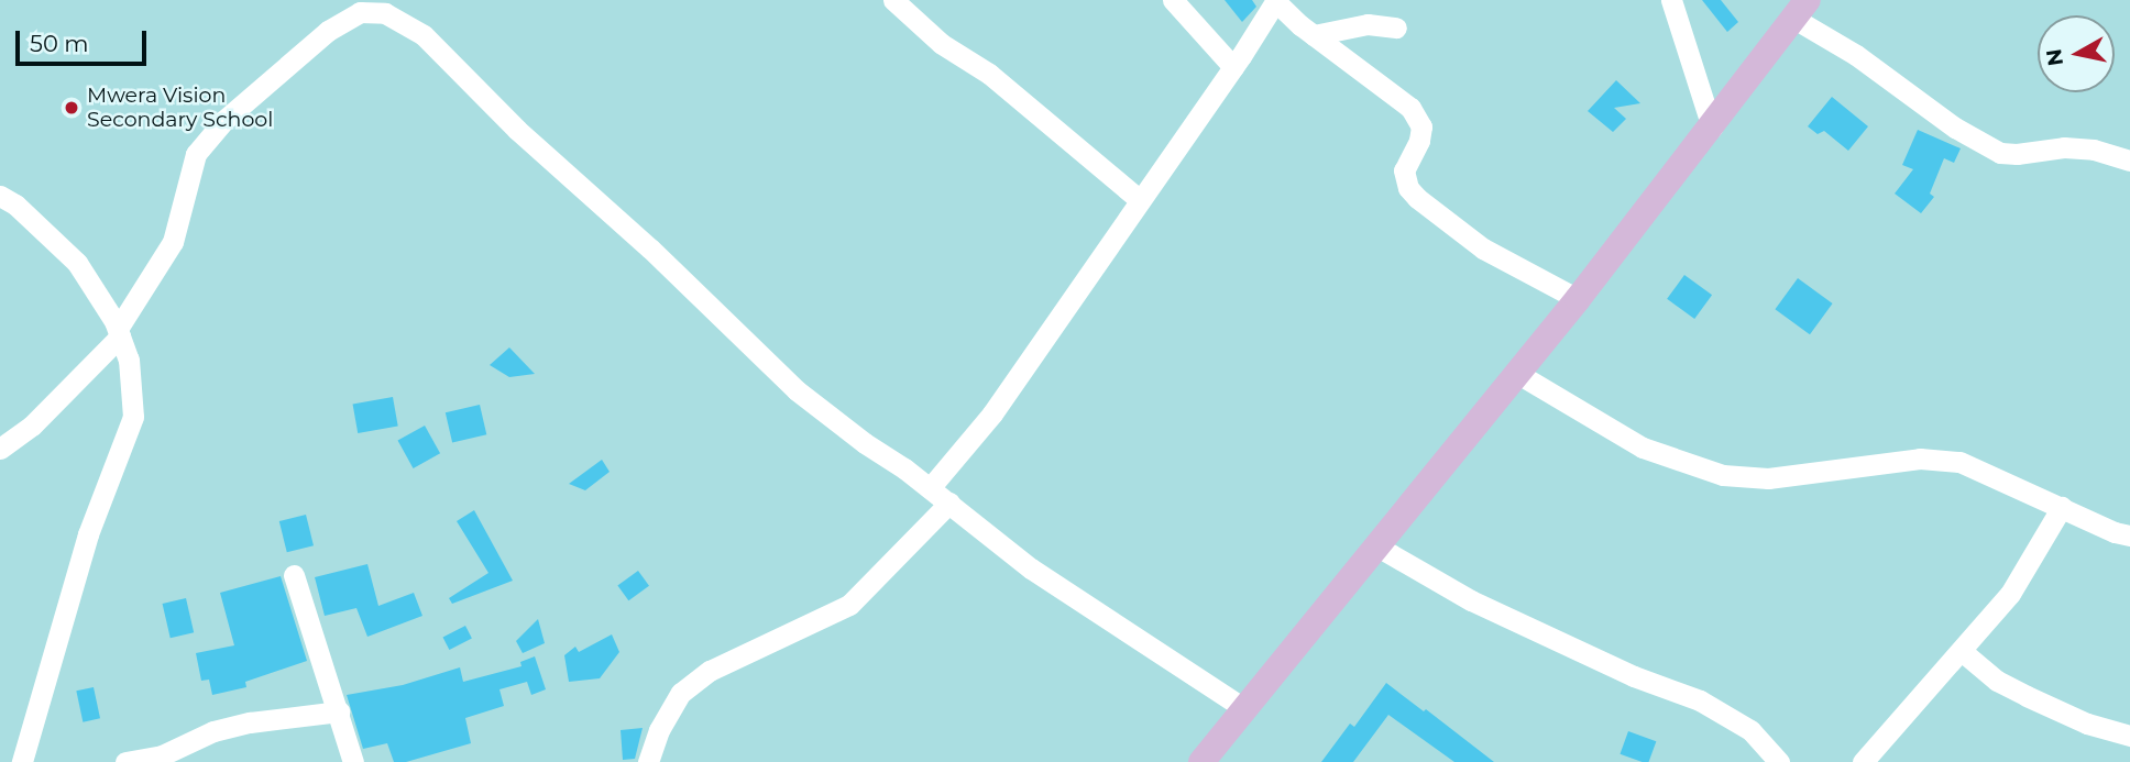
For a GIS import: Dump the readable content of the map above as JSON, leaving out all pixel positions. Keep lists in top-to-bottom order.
{
  "places": ["Mwera Vision Secondary School"],
  "scale_bar": "50 m",
  "north": "left"
}
